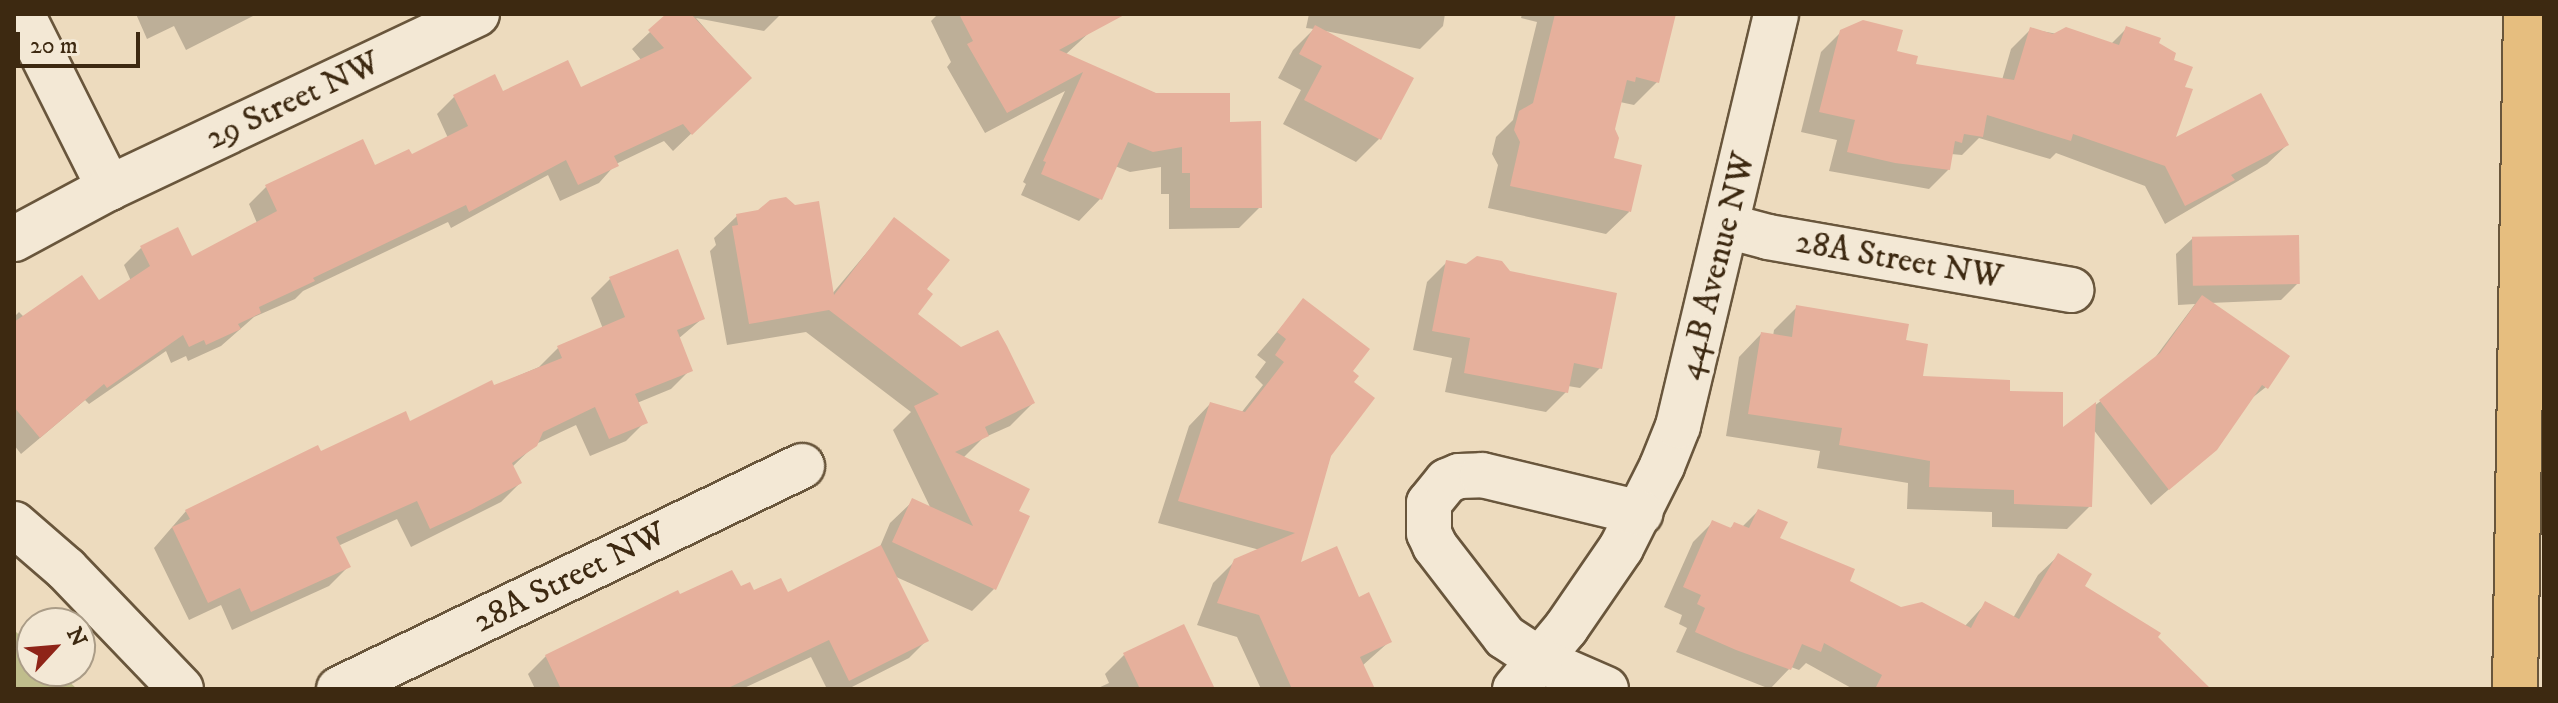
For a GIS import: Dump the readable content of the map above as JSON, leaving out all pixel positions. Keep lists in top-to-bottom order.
{
  "streets": {
    "street": ["29 Street NW", "28A Street NW", "44B Avenue NW"]
  },
  "crossings": [
    ["28A Street NW", "44B Avenue NW"]
  ],
  "scale_bar": "20 m",
  "north": "top right"
}
